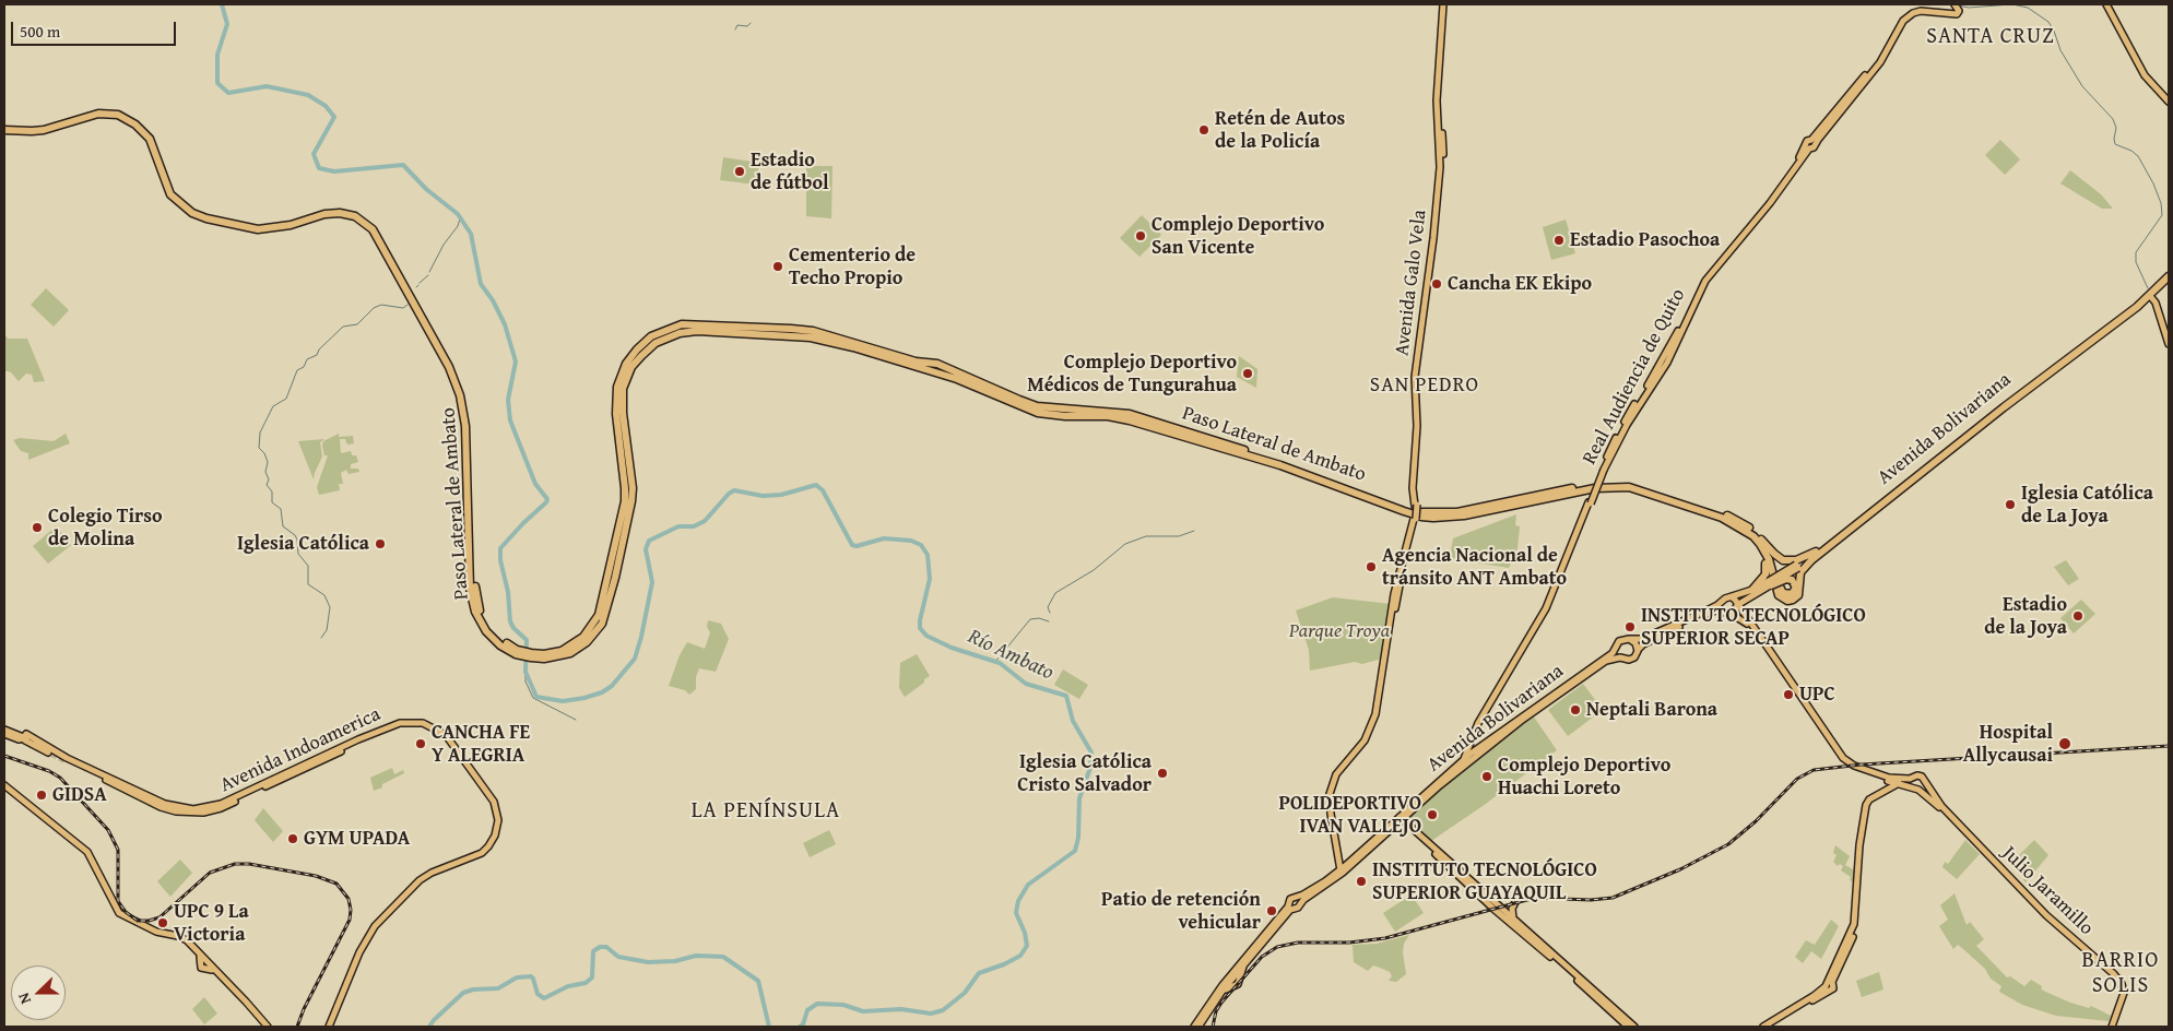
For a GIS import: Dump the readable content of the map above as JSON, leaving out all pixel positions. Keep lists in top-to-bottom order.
{
  "streets": {
    "highway": ["Avenida Bolivariana", "Paso Lateral de Ambato"],
    "main road": [
      "Avenida Galo Vela",
      "Real Audiencia de Quito",
      "Avenida Indoamerica",
      "Julio Jaramillo"
    ]
  },
  "crossings": [
    ["Avenida Galo Vela", "Avenida Bolivariana"],
    ["Real Audiencia de Quito", "Avenida Bolivariana"],
    ["Avenida Bolivariana", "Paso Lateral de Ambato"]
  ],
  "districts": [
    "SANTA CRUZ",
    "SAN PEDRO",
    "LA PENÍNSULA",
    "BARRIO SOLIS"
  ],
  "water": ["Río Ambato"],
  "parks": ["Parque Troya"],
  "places": [
    "Retén de Autos de la Policía",
    "Estadio de fútbol",
    "Complejo Deportivo San Vicente",
    "Estadio Pasochoa",
    "Cementerio de Techo Propio",
    "Cancha EK Ekipo",
    "Complejo Deportivo Médicos de Tungurahua",
    "Iglesia Católica de La Joya",
    "Colegio Tirso de Molina",
    "Iglesia Católica",
    "Agencia Nacional de tránsito ANT Ambato",
    "Estadio de la Joya",
    "INSTITUTO TECNOLÓGICO SUPERIOR SECAP",
    "UPC",
    "Neptali Barona",
    "CANCHA FE Y ALEGRIA",
    "Hospital Allycausai",
    "Iglesia Católica Cristo Salvador",
    "Complejo Deportivo Huachi Loreto",
    "GIDSA",
    "POLIDEPORTIVO IVAN VALLEJO",
    "GYM UPADA",
    "INSTITUTO TECNOLÓGICO SUPERIOR GUAYAQUIL",
    "Patio de retención vehicular",
    "UPC 9 La Victoria"
  ],
  "scale_bar": "500 m",
  "north": "left"
}
